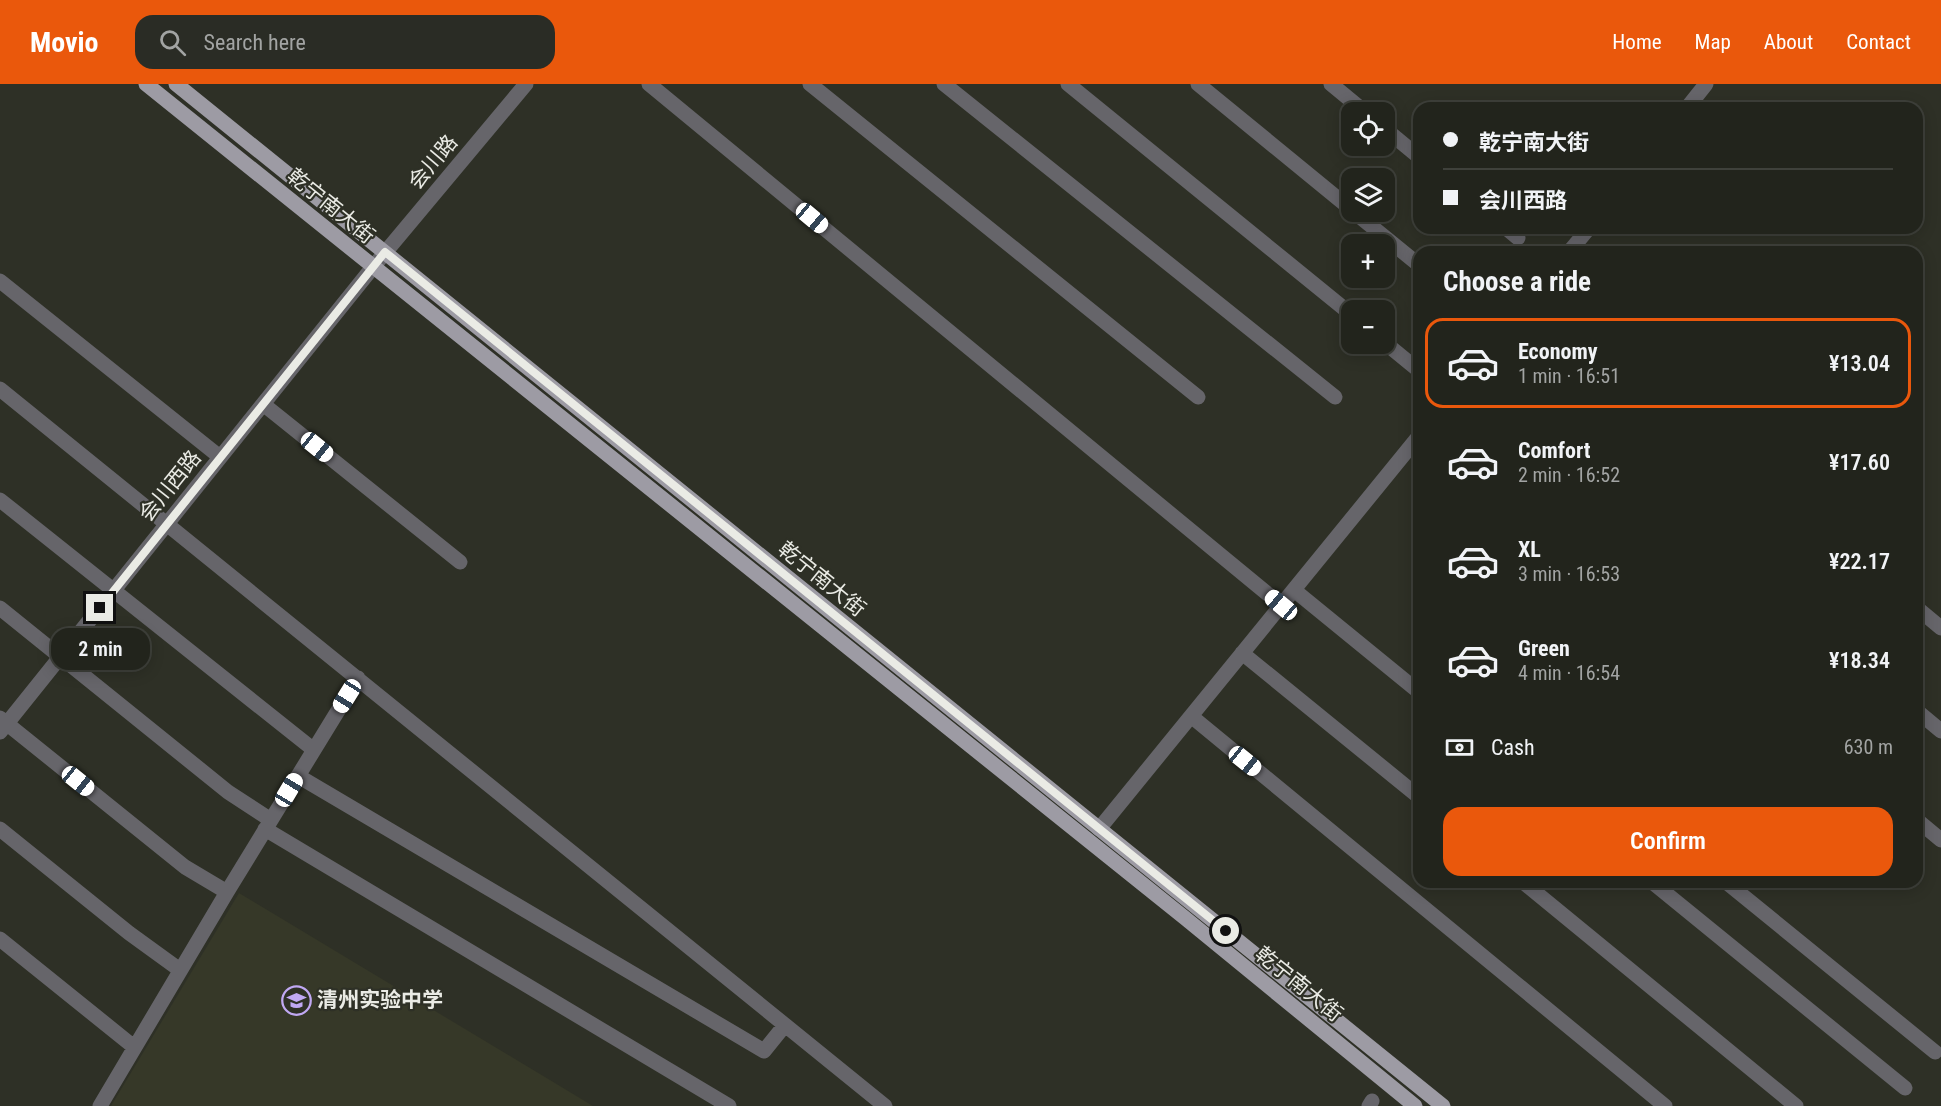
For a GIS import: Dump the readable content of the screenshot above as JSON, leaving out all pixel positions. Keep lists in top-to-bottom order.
{
  "streets": {
    "main road": ["乾宁南大街"],
    "street": ["会川路", "会川西路"]
  },
  "crossings": [
    ["会川路", "乾宁南大街"],
    ["会川路", "会川西路"],
    ["乾宁南大街", "会川西路"]
  ],
  "places": {
    "school or university": ["清州实验中学"]
  },
  "page": {
    "header": "Movio",
    "search": "Search here",
    "nav": [
      "Home",
      "Map",
      "About",
      "Contact"
    ],
    "map_buttons": ["+", "−"],
    "banner": ["乾宁南大街", "会川西路"],
    "heading": "Choose a ride",
    "list": [
      {
        "name": "Economy",
        "note": "1 min · 16:51",
        "value": "¥13.04"
      },
      {
        "name": "Comfort",
        "note": "2 min · 16:52",
        "value": "¥17.60"
      },
      {
        "name": "XL",
        "note": "3 min · 16:53",
        "value": "¥22.17"
      },
      {
        "name": "Green",
        "note": "4 min · 16:54",
        "value": "¥18.34"
      }
    ],
    "bubble": "2 min",
    "pay": ["Cash", "630 m"],
    "buttons": "Confirm"
  }
}
